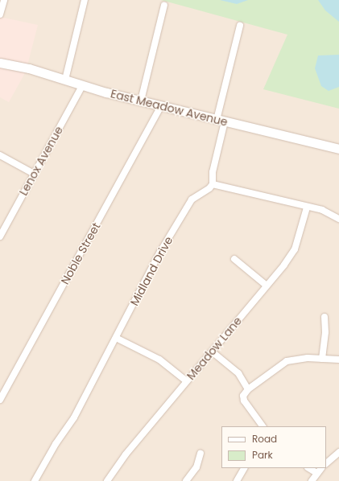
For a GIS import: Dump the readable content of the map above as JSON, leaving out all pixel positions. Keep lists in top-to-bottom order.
{
  "streets": {
    "street": [
      "East Meadow Avenue",
      "Lenox Avenue",
      "Noble Street",
      "Midland Drive",
      "Meadow Lane"
    ]
  },
  "crossings": [
    ["East Meadow Avenue", "Lenox Avenue"],
    ["East Meadow Avenue", "Noble Street"]
  ],
  "legend": ["Road", "Park"]
}
